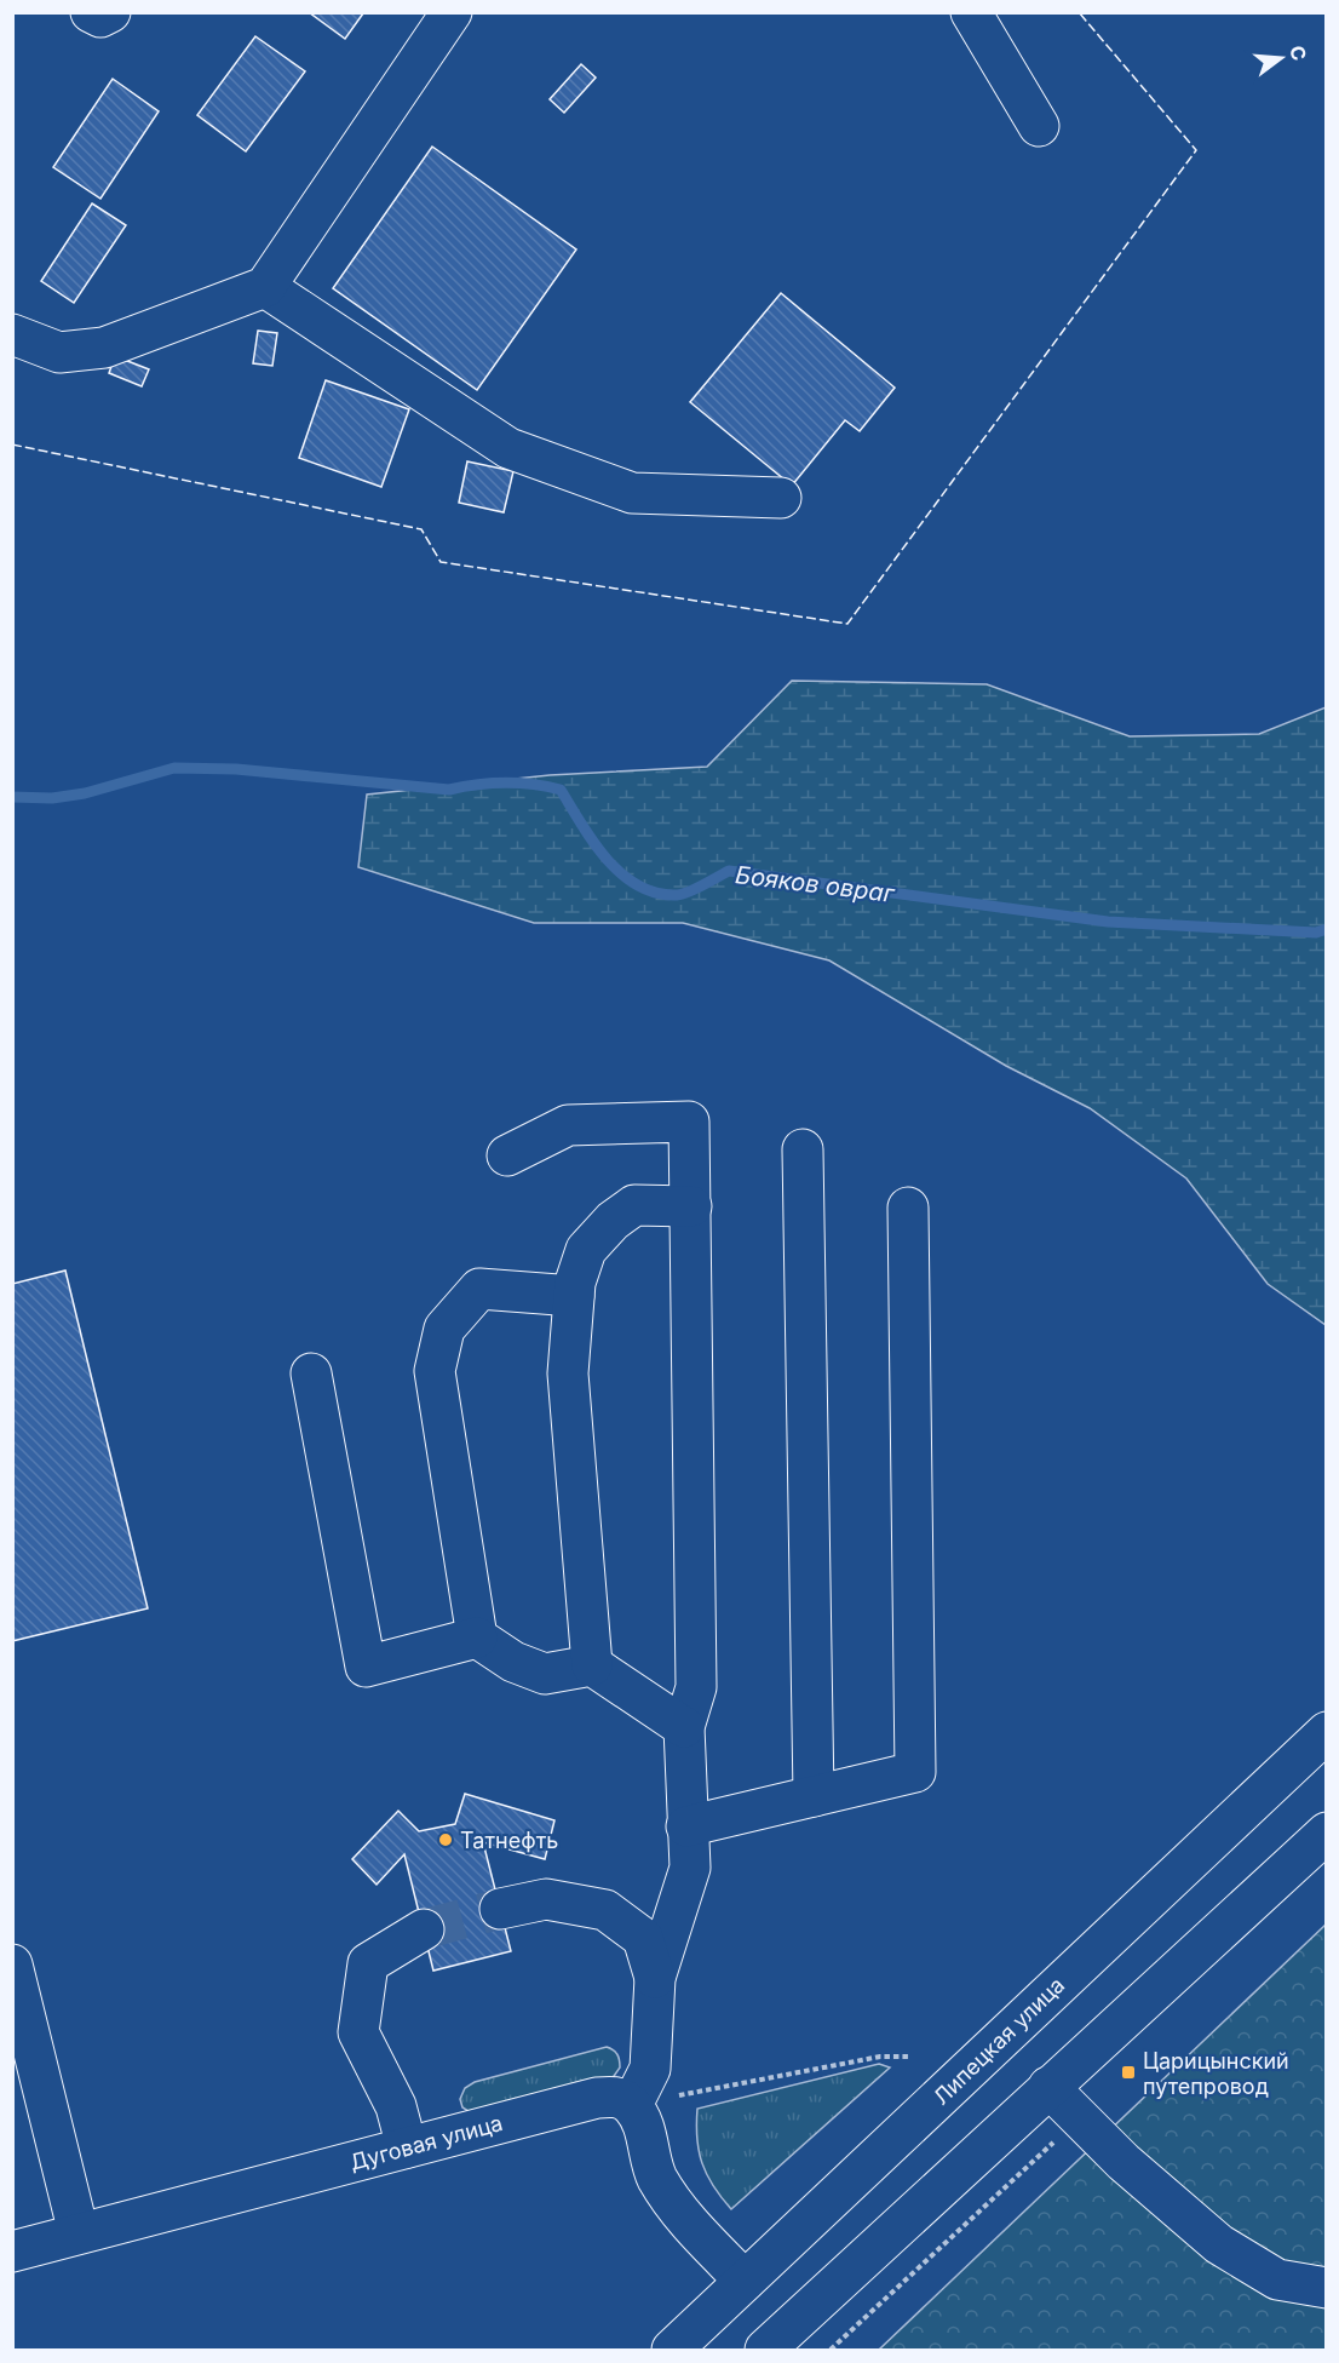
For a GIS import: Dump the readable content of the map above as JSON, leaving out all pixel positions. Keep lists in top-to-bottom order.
{
  "streets": {
    "main road": ["Липецкая улица", "Дуговая улица"]
  },
  "water": ["Бояков овраг"],
  "places": {
    "other": ["Татнефть"],
    "transit": ["Царицынский путепровод"]
  },
  "north": "right"
}
